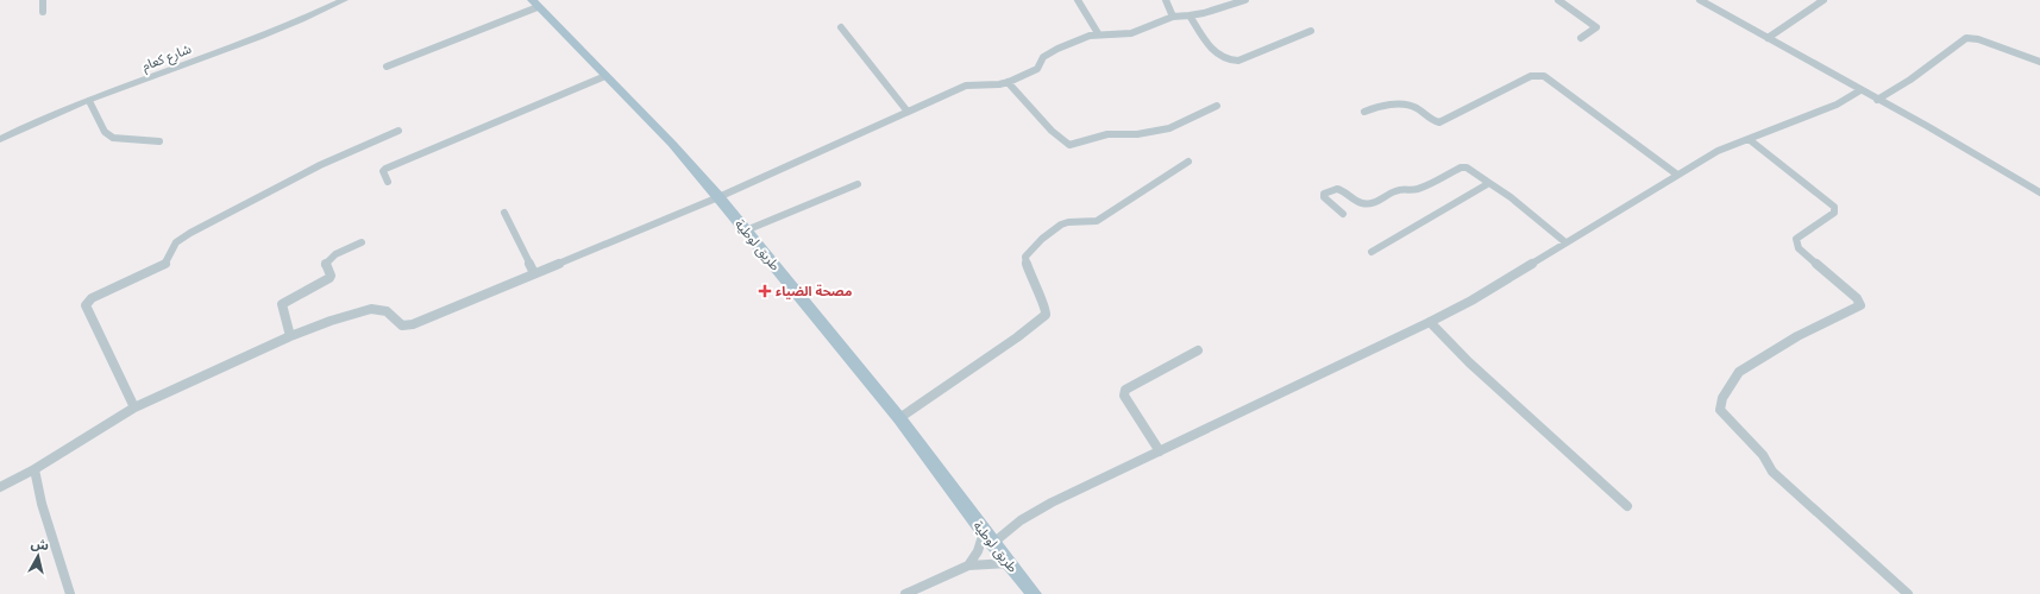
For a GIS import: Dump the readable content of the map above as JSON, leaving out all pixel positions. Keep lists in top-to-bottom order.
{
  "streets": {
    "main road": ["طريق لوطية"],
    "street": ["شارع كعام"]
  },
  "places": {
    "health": ["مصحة الضياء"]
  },
  "north": "top"
}
